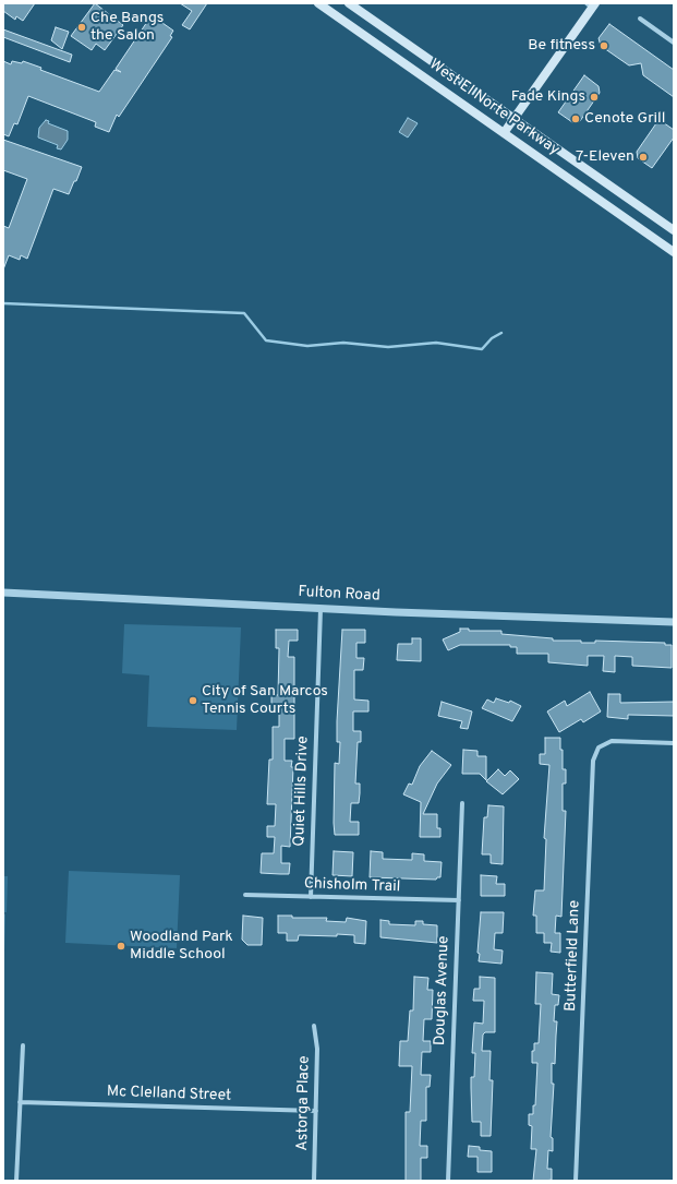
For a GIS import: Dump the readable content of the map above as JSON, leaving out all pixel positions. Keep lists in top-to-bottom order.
{
  "streets": {
    "main road": ["West El Norte Parkway"],
    "street": [
      "Fulton Road",
      "Quiet Hills Drive",
      "Chisholm Trail",
      "Butterfield Lane",
      "Douglas Avenue",
      "Mc Clelland Street",
      "Astorga Place"
    ]
  },
  "crossings": [
    ["Fulton Road", "Quiet Hills Drive"],
    ["Quiet Hills Drive", "Chisholm Trail"],
    ["Chisholm Trail", "Douglas Avenue"],
    ["Mc Clelland Street", "Astorga Place"]
  ],
  "places": [
    "Che Bangs the Salon",
    "Be fitness",
    "Fade Kings",
    "Cenote Grill",
    "7-Eleven",
    "City of San Marcos Tennis Courts",
    "Woodland Park Middle School"
  ]
}
